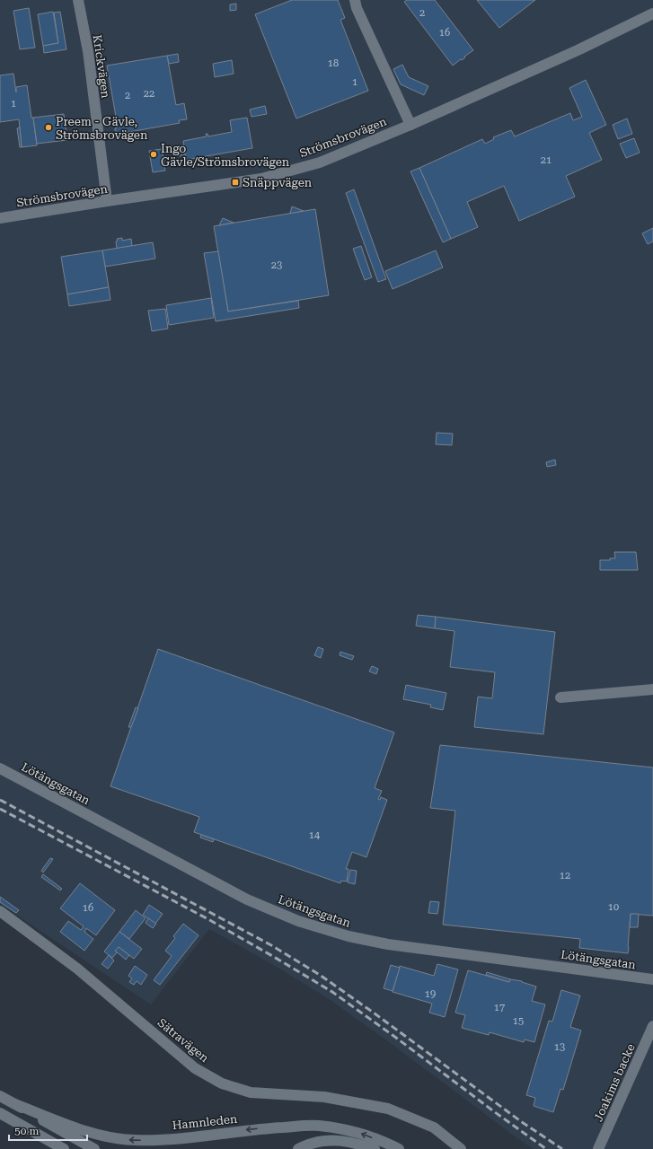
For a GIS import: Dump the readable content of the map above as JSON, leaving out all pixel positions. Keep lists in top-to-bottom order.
{
  "streets": {
    "street": [
      "Krickvägen",
      "Strömsbrovägen",
      "Lötängsgatan",
      "Sätravägen",
      "Joakims backe",
      "Hamnleden"
    ]
  },
  "crossings": [
    ["Krickvägen", "Strömsbrovägen"]
  ],
  "places": {
    "other": ["Preem - Gävle, Strömsbrovägen", "Ingo Gävle/Strömsbrovägen"],
    "transit": ["Snäppvägen"]
  },
  "house_numbers": [
    "2",
    "16",
    "18",
    "1",
    "22",
    "2",
    "1",
    "21",
    "23",
    "14",
    "12",
    "10",
    "16",
    "19",
    "17",
    "15",
    "13"
  ],
  "scale_bar": "50 m"
}
